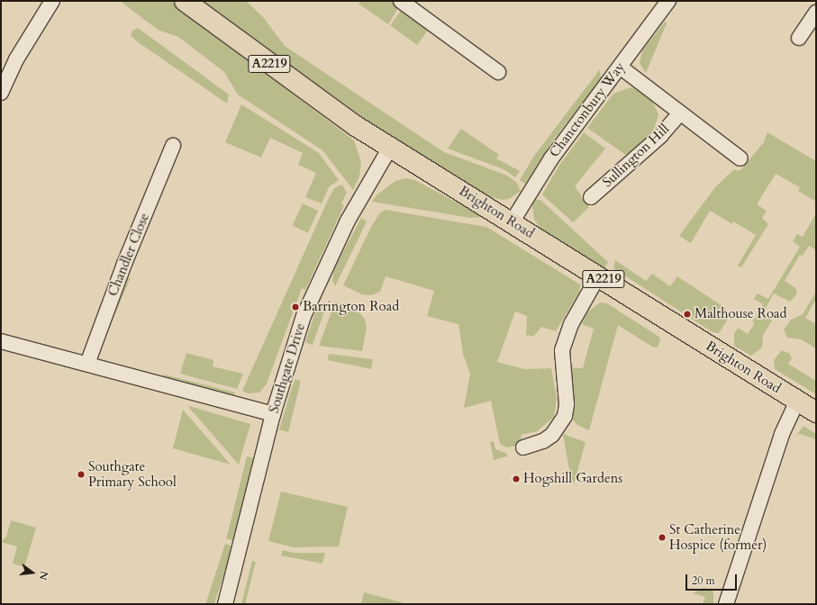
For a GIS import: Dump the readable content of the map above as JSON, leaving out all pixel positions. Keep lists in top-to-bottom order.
{
  "streets": {
    "main road": ["A2219", "Brighton Road"],
    "street": [
      "Chanctonbury Way",
      "Sullington Hill",
      "Chandler Close",
      "Southgate Drive"
    ]
  },
  "crossings": [
    ["Chanctonbury Way", "Sullington Hill"],
    ["Chanctonbury Way", "Brighton Road"],
    ["Brighton Road", "Southgate Drive"]
  ],
  "places": [
    "Barrington Road",
    "Malthouse Road",
    "Southgate Primary School",
    "Hogshill Gardens",
    "St Catherine Hospice (former)"
  ],
  "scale_bar": "20 m",
  "north": "right"
}
